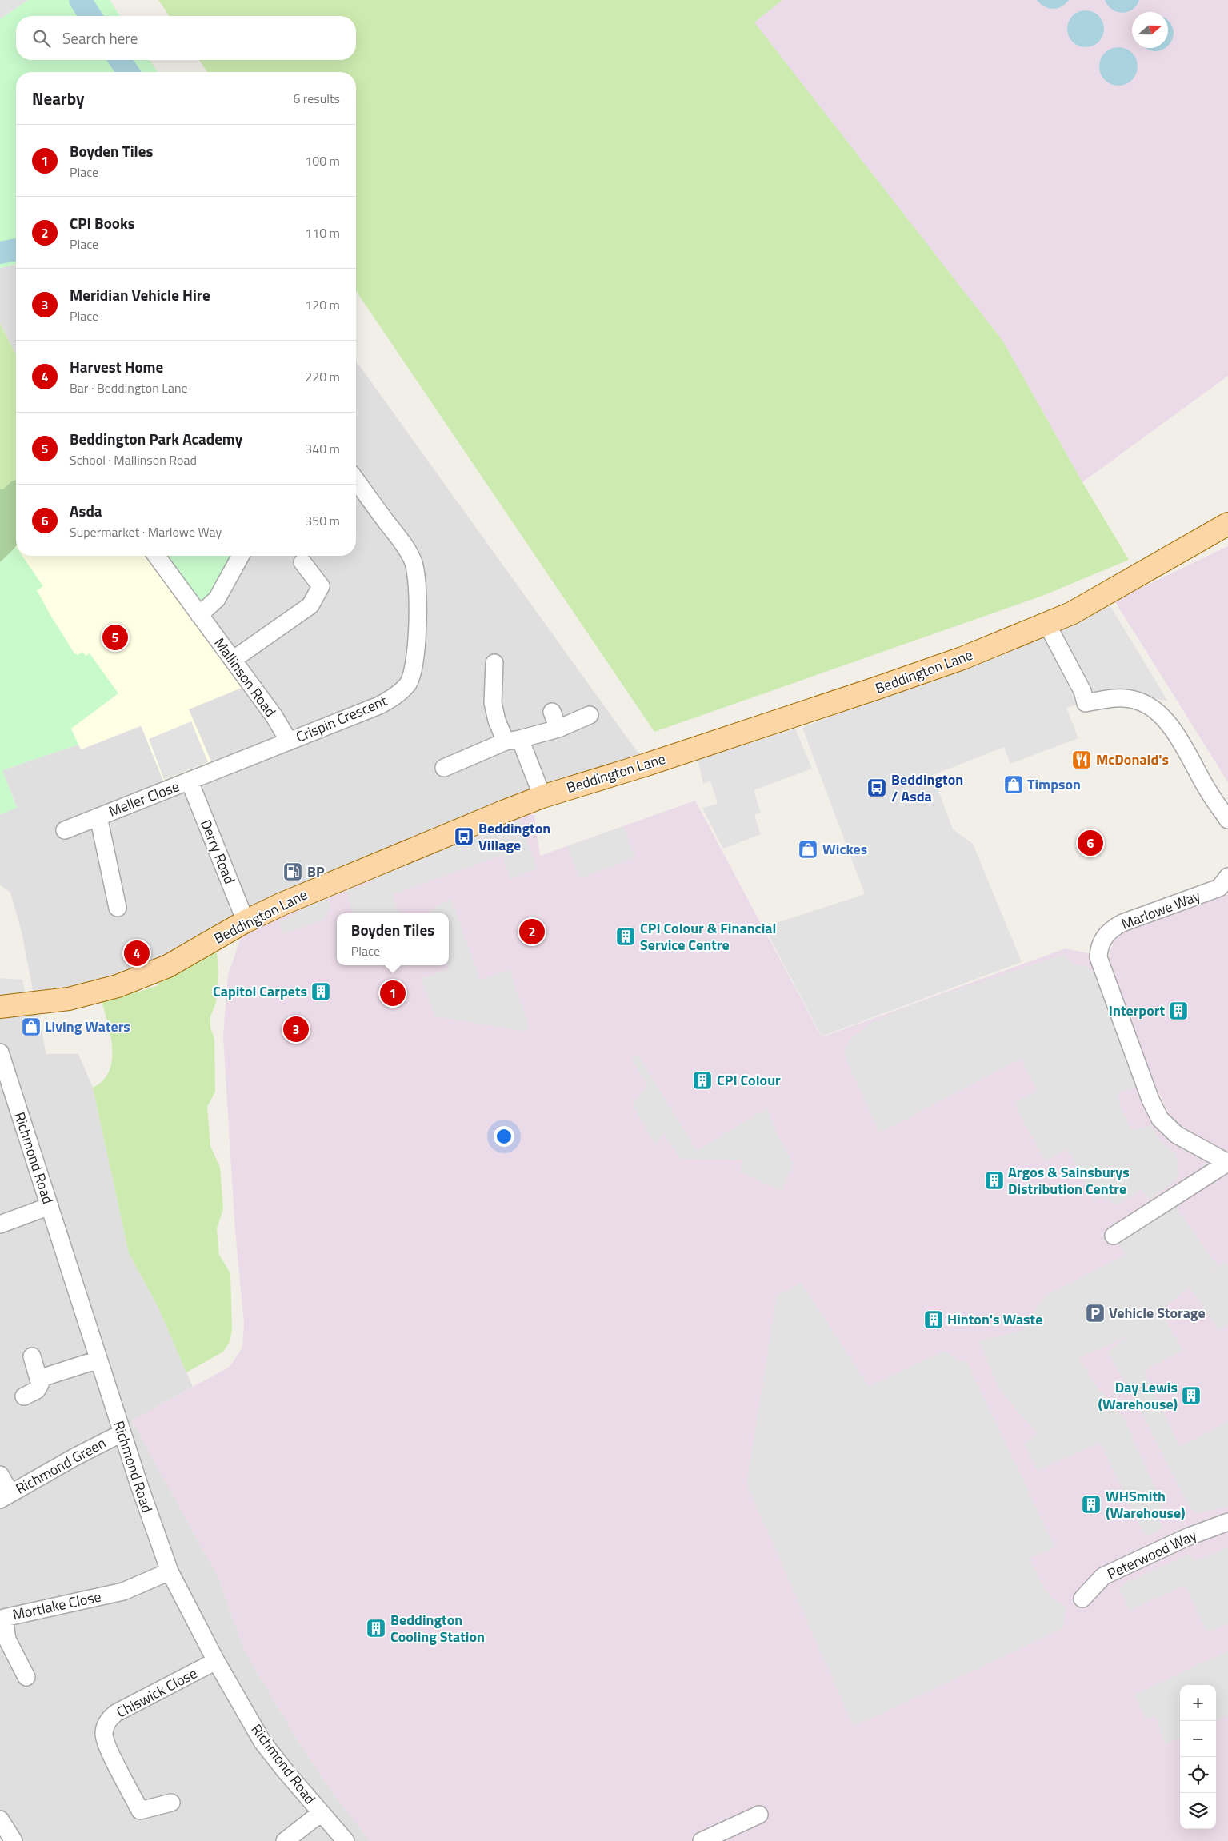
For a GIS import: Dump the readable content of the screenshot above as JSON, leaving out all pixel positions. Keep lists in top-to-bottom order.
{
  "streets": {
    "main road": ["Beddington Lane"],
    "street": [
      "Mallinson Road",
      "Crispin Crescent",
      "Meller Close",
      "Derry Road",
      "Marlowe Way",
      "Richmond Road",
      "Richmond Green",
      "Peterwood Way",
      "Mortlake Close",
      "Chiswick Close"
    ]
  },
  "crossings": [
    ["Beddington Lane", "Derry Road"],
    ["Mallinson Road", "Crispin Crescent"],
    ["Crispin Crescent", "Meller Close"],
    ["Crispin Crescent", "Derry Road"],
    ["Meller Close", "Derry Road"],
    ["Richmond Road", "Richmond Green"],
    ["Richmond Road", "Mortlake Close"],
    ["Richmond Road", "Chiswick Close"]
  ],
  "places": {
    "restaurant": ["McDonald's"],
    "shop": ["Timpson", "Wickes", "Living Waters"],
    "bus stop": ["Beddington / Asda", "Beddington Village"],
    "fuel station": ["BP"],
    "building": [
      "CPI Colour & Financial Service Centre",
      "Capitol Carpets",
      "Interport",
      "CPI Colour",
      "Argos & Sainsburys Distribution Centre",
      "Hinton's Waste",
      "Day Lewis (Warehouse)",
      "WHSmith (Warehouse)",
      "Beddington Cooling Station"
    ],
    "parking": ["Vehicle Storage"]
  },
  "north": "right",
  "page": {
    "search": "Search here",
    "heading": ["Nearby", "6 results"],
    "list": [
      {
        "mark": "1",
        "name": "Boyden Tiles",
        "note": "Place",
        "value": "100 m"
      },
      {
        "mark": "2",
        "name": "CPI Books",
        "note": "Place",
        "value": "110 m"
      },
      {
        "mark": "3",
        "name": "Meridian Vehicle Hire",
        "note": "Place",
        "value": "120 m"
      },
      {
        "mark": "4",
        "name": "Harvest Home",
        "note": "Bar · Beddington Lane",
        "value": "220 m"
      },
      {
        "mark": "5",
        "name": "Beddington Park Academy",
        "note": "School · Mallinson Road",
        "value": "340 m"
      },
      {
        "mark": "6",
        "name": "Asda",
        "note": "Supermarket · Marlowe Way",
        "value": "350 m"
      }
    ],
    "pins": [
      "5",
      "6",
      "2",
      "4",
      "1",
      "3"
    ],
    "popup": ["Boyden Tiles", "Place"],
    "map_buttons": ["+", "−"]
  }
}
